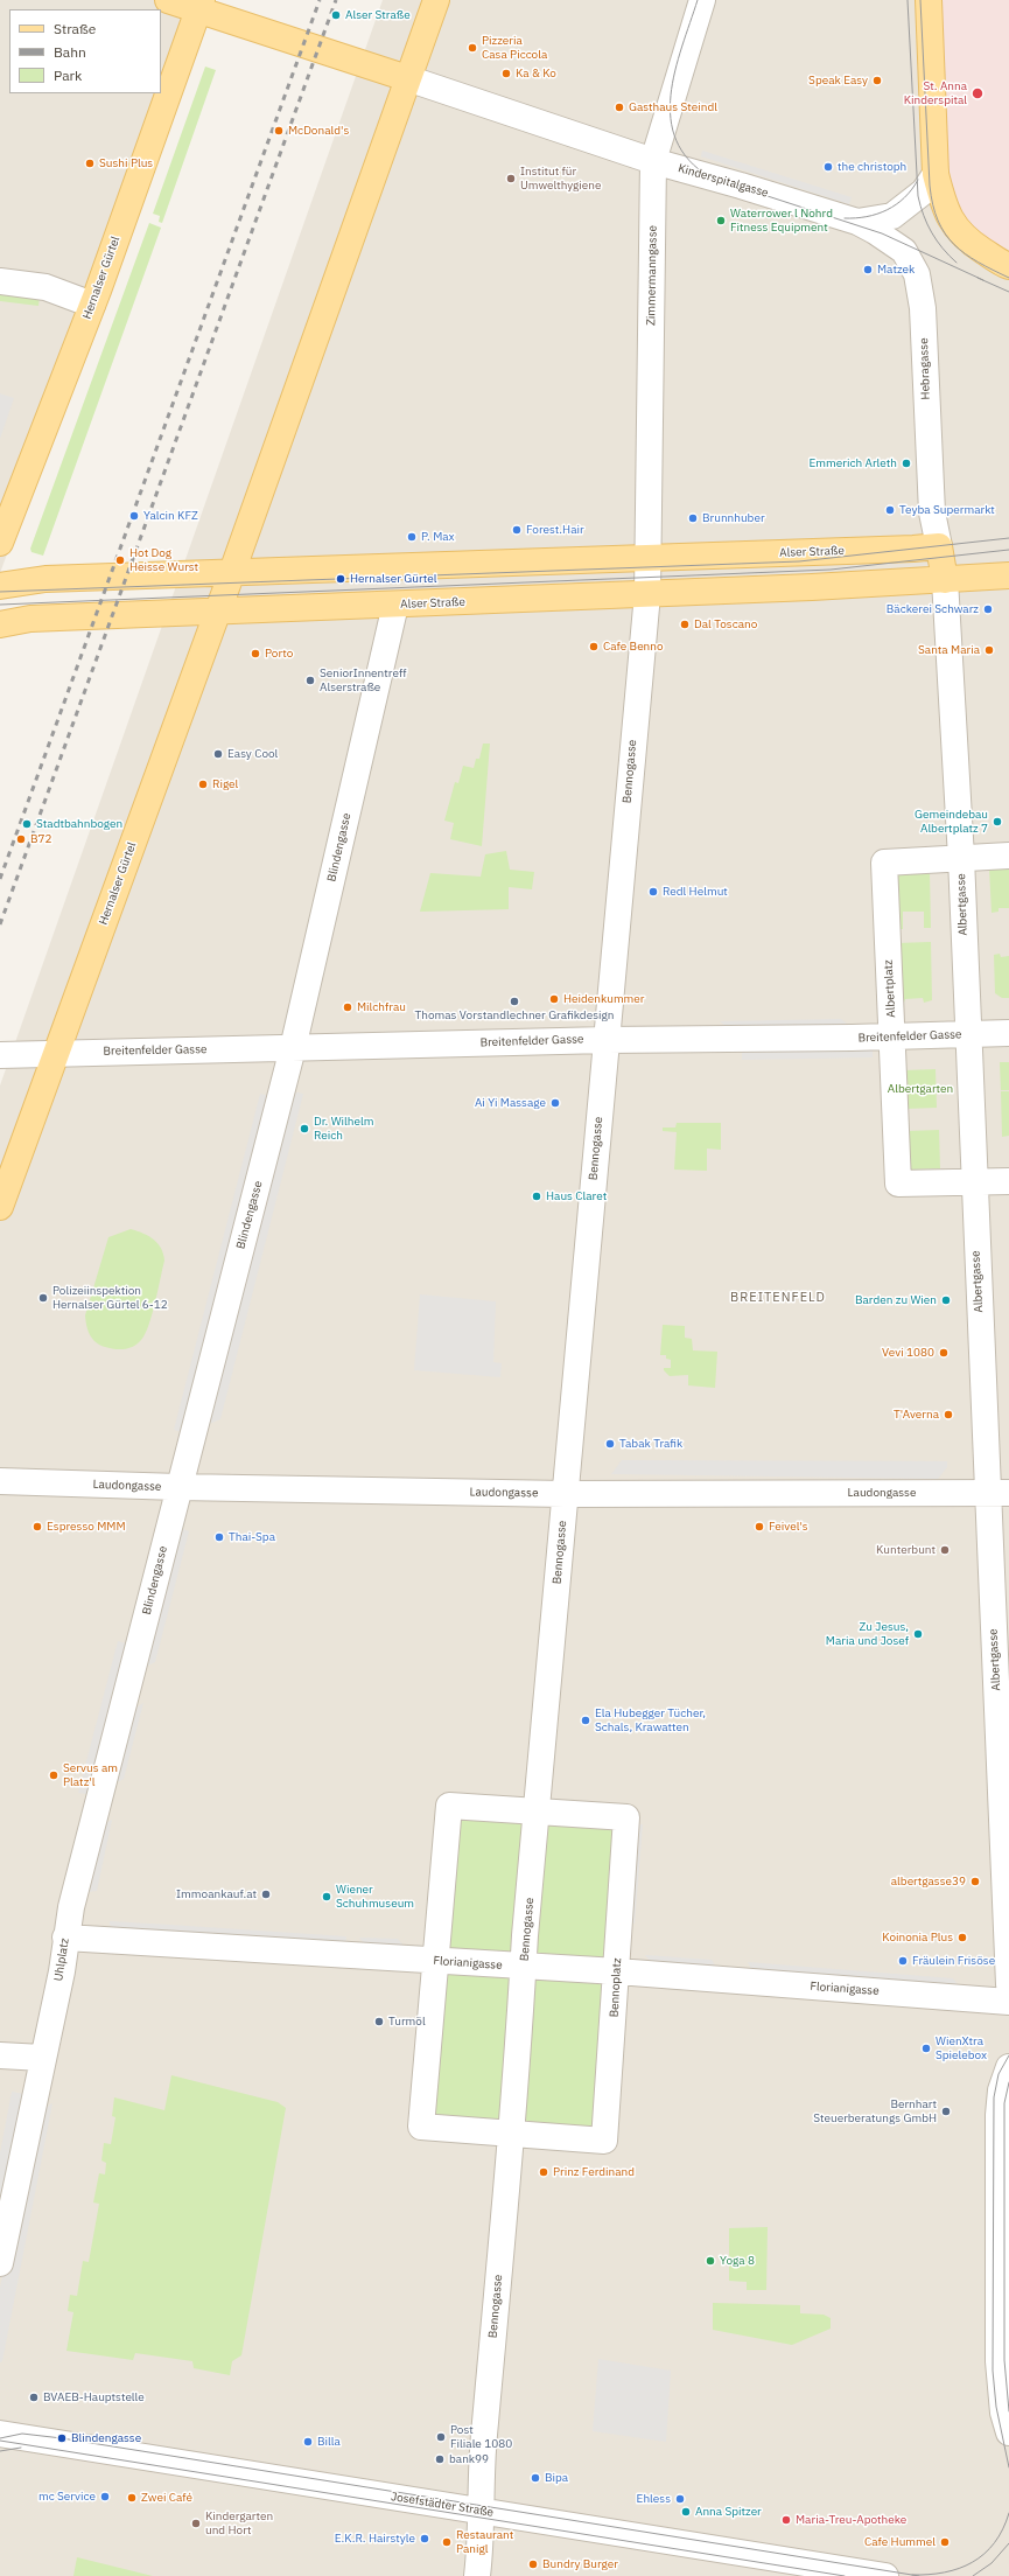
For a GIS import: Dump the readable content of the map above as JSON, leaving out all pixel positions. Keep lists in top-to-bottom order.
{
  "streets": {
    "main road": ["Hernalser Gürtel", "Alser Straße"],
    "street": [
      "Kinderspitalgasse",
      "Zimmermanngasse",
      "Hebragasse",
      "Bennogasse",
      "Blindengasse",
      "Albertgasse",
      "Albertplatz",
      "Breitenfelder Gasse",
      "Laudongasse",
      "Uhlplatz",
      "Florianigasse",
      "Bennoplatz",
      "Josefstädter Straße"
    ]
  },
  "crossings": [
    ["Kinderspitalgasse", "Zimmermanngasse"],
    ["Kinderspitalgasse", "Hernalser Gürtel"],
    ["Kinderspitalgasse", "Hebragasse"],
    ["Zimmermanngasse", "Alser Straße"],
    ["Hernalser Gürtel", "Alser Straße"],
    ["Hernalser Gürtel", "Breitenfelder Gasse"],
    ["Hebragasse", "Alser Straße"],
    ["Alser Straße", "Bennogasse"],
    ["Alser Straße", "Blindengasse"],
    ["Alser Straße", "Albertgasse"],
    ["Bennogasse", "Breitenfelder Gasse"],
    ["Bennogasse", "Laudongasse"],
    ["Bennogasse", "Florianigasse"],
    ["Bennogasse", "Bennoplatz"],
    ["Bennogasse", "Josefstädter Straße"],
    ["Blindengasse", "Breitenfelder Gasse"],
    ["Blindengasse", "Laudongasse"],
    ["Blindengasse", "Uhlplatz"],
    ["Albertgasse", "Albertplatz"],
    ["Albertgasse", "Breitenfelder Gasse"],
    ["Albertgasse", "Laudongasse"],
    ["Albertplatz", "Breitenfelder Gasse"],
    ["Uhlplatz", "Florianigasse"],
    ["Florianigasse", "Bennoplatz"]
  ],
  "districts": ["BREITENFELD"],
  "parks": ["Albertgarten"],
  "places": [
    "Alser Straße",
    "Pizzeria Casa Piccola",
    "Ka & Ko",
    "Speak Easy",
    "St. Anna Kinderspital",
    "Gasthaus Steindl",
    "McDonald's",
    "Sushi Plus",
    "the christoph",
    "Institut für Umwelthygiene",
    "Waterrower l Nohrd Fitness Equipment",
    "Matzek",
    "Emmerich Arleth",
    "Teyba Supermarkt",
    "Yalcin KFZ",
    "Brunnhuber",
    "Forest.Hair",
    "P. Max",
    "Hot Dog Heisse Wurst",
    "Hernalser Gürtel",
    "Bäckerei Schwarz",
    "Dal Toscano",
    "Cafe Benno",
    "Santa Maria",
    "Porto",
    "SeniorInnentreff Alserstraße",
    "Easy Cool",
    "Rigel",
    "Gemeindebau Albertplatz 7",
    "Stadtbahnbogen",
    "B72",
    "Redl Helmut",
    "Heidenkummer",
    "Thomas Vorstandlechner Grafikdesign",
    "Milchfrau",
    "Ai Yi Massage",
    "Dr. Wilhelm Reich",
    "Haus Claret",
    "Polizeiinspektion Hernalser Gürtel 6-12",
    "Barden zu Wien",
    "Vevi 1080",
    "T'Averna",
    "Tabak Trafik",
    "Espresso MMM",
    "Feivel's",
    "Thai-Spa",
    "Kunterbunt",
    "Zu Jesus, Maria und Josef",
    "Ela Hubegger Tücher, Schals, Krawatten",
    "Servus am Platz'l",
    "albertgasse39",
    "Immoankauf.at",
    "Wiener Schuhmuseum",
    "Koinonia Plus",
    "Fräulein Frisöse",
    "Turmöl",
    "WienXtra Spielebox",
    "Bernhart Steuerberatungs GmbH",
    "Prinz Ferdinand",
    "Yoga 8",
    "BVAEB-Hauptstelle",
    "Post Filiale 1080",
    "Blindengasse",
    "Billa",
    "bank99",
    "Bipa",
    "mc Service",
    "Zwei Café",
    "Ehless",
    "Anna Spitzer",
    "Maria-Treu-Apotheke",
    "Kindergarten und Hort",
    "E.K.R. Hairstyle",
    "Restaurant Panigl",
    "Cafe Hummel",
    "Bundry Burger"
  ],
  "legend": ["Straße", "Bahn", "Park"]
}
